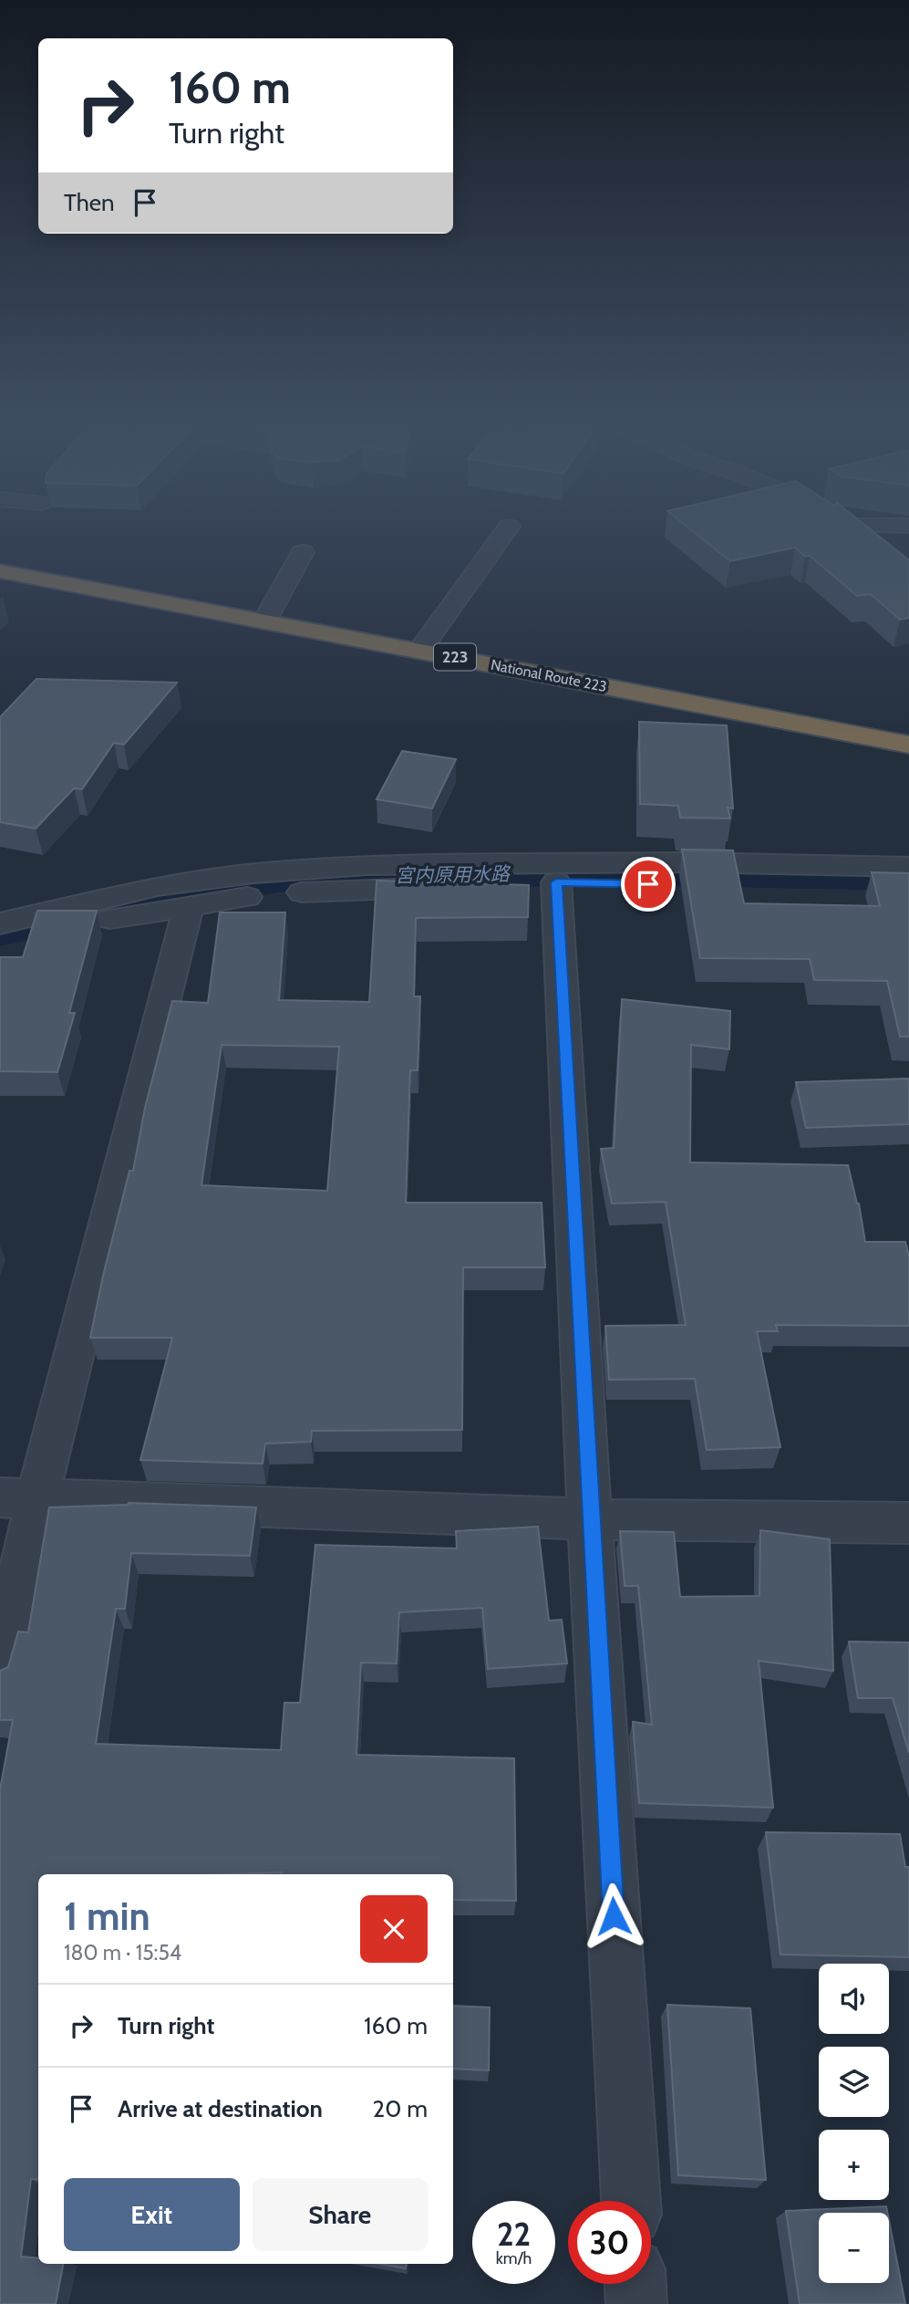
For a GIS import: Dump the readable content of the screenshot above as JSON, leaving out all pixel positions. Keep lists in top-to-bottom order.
{
  "streets": {
    "highway": ["223", "National Route 223"]
  },
  "water": ["宮内原用水路"],
  "page": {
    "turn": ["160 m", "Turn right"],
    "then": "Then",
    "heading": ["1 min", "180 m · 15:54"],
    "map_buttons": ["+", "−"],
    "list": [
      {
        "name": "Turn right",
        "value": "160 m"
      },
      {
        "name": "Arrive at destination",
        "value": "20 m"
      }
    ],
    "buttons": ["Exit", "Share"],
    "speed": "22 km/h",
    "limit": "30"
  }
}
